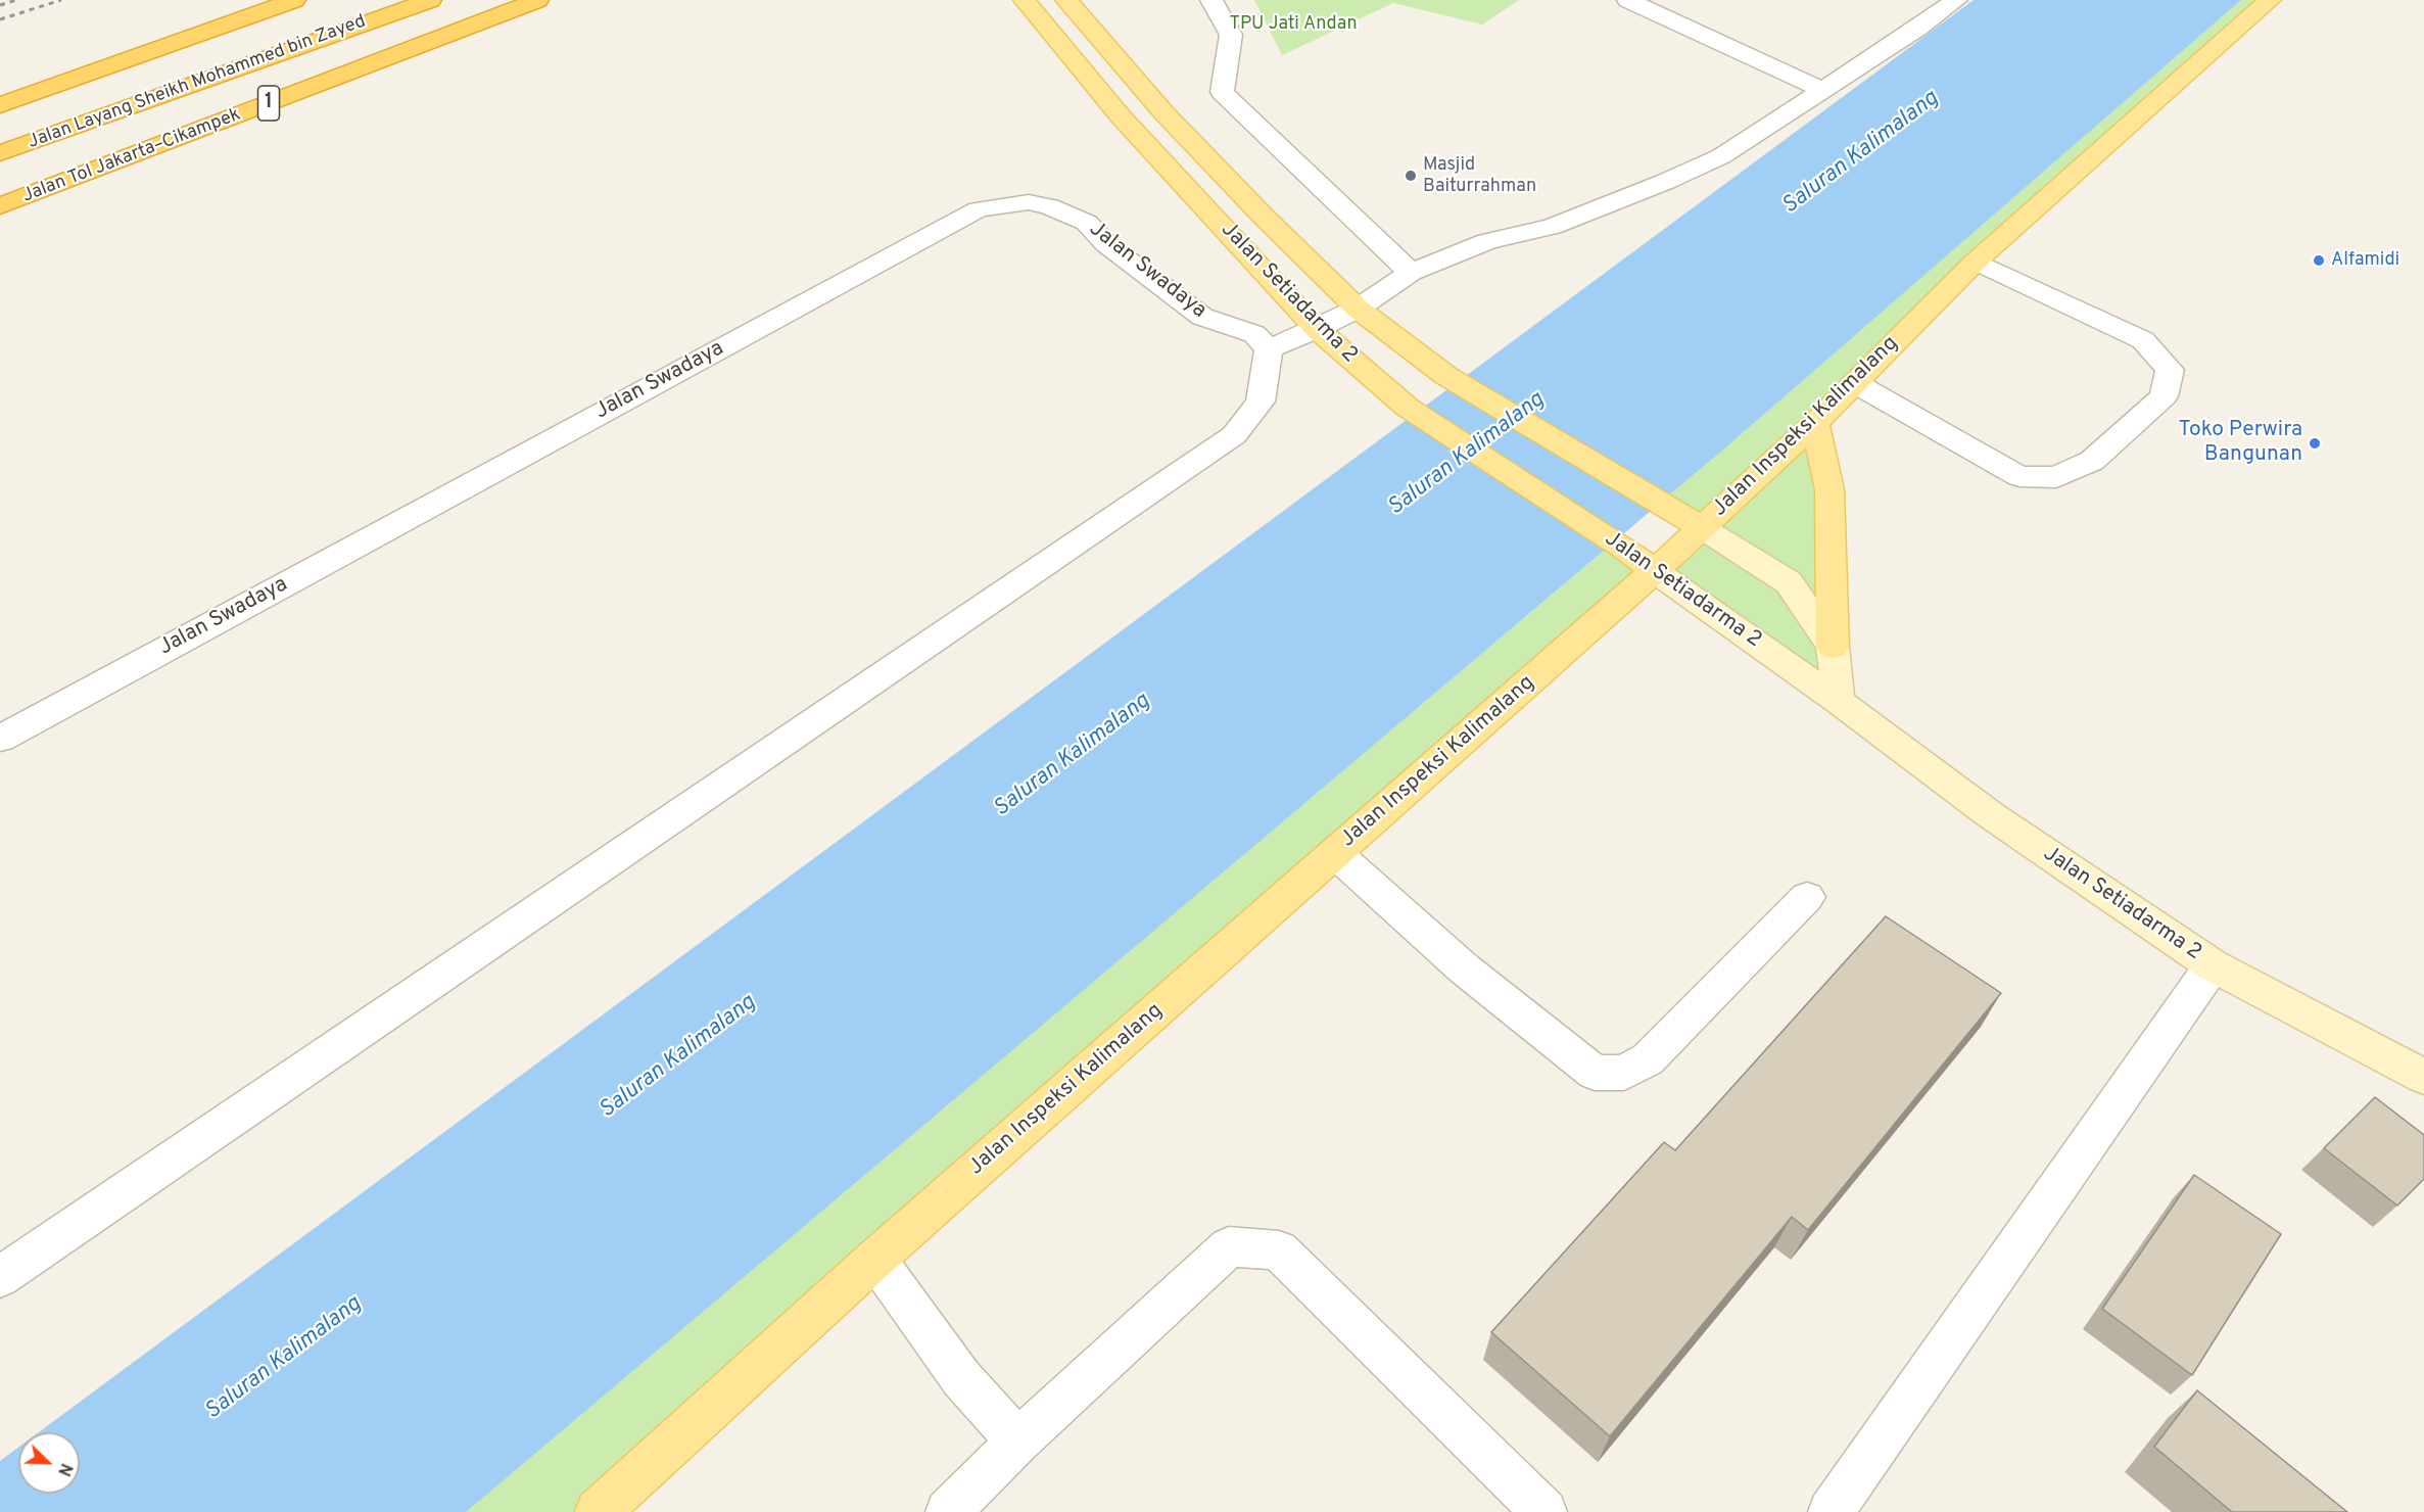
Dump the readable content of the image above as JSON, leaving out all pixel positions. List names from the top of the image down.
{
  "streets": {
    "highway": ["Jalan Layang Sheikh Mohammed bin Zayed", "1", "Jalan Tol Jakarta–Cikampek"],
    "main road": ["Jalan Setiadarma 2", "Jalan Inspeksi Kalimalang"],
    "street": ["Jalan Swadaya"]
  },
  "crossings": [
    ["Jalan Setiadarma 2", "Jalan Inspeksi Kalimalang"]
  ],
  "water": ["Saluran Kalimalang"],
  "parks": ["TPU Jati Andan"],
  "places": ["Masjid Baiturrahman", "Alfamidi", "Toko Perwira Bangunan"],
  "north": "bottom right"
}
